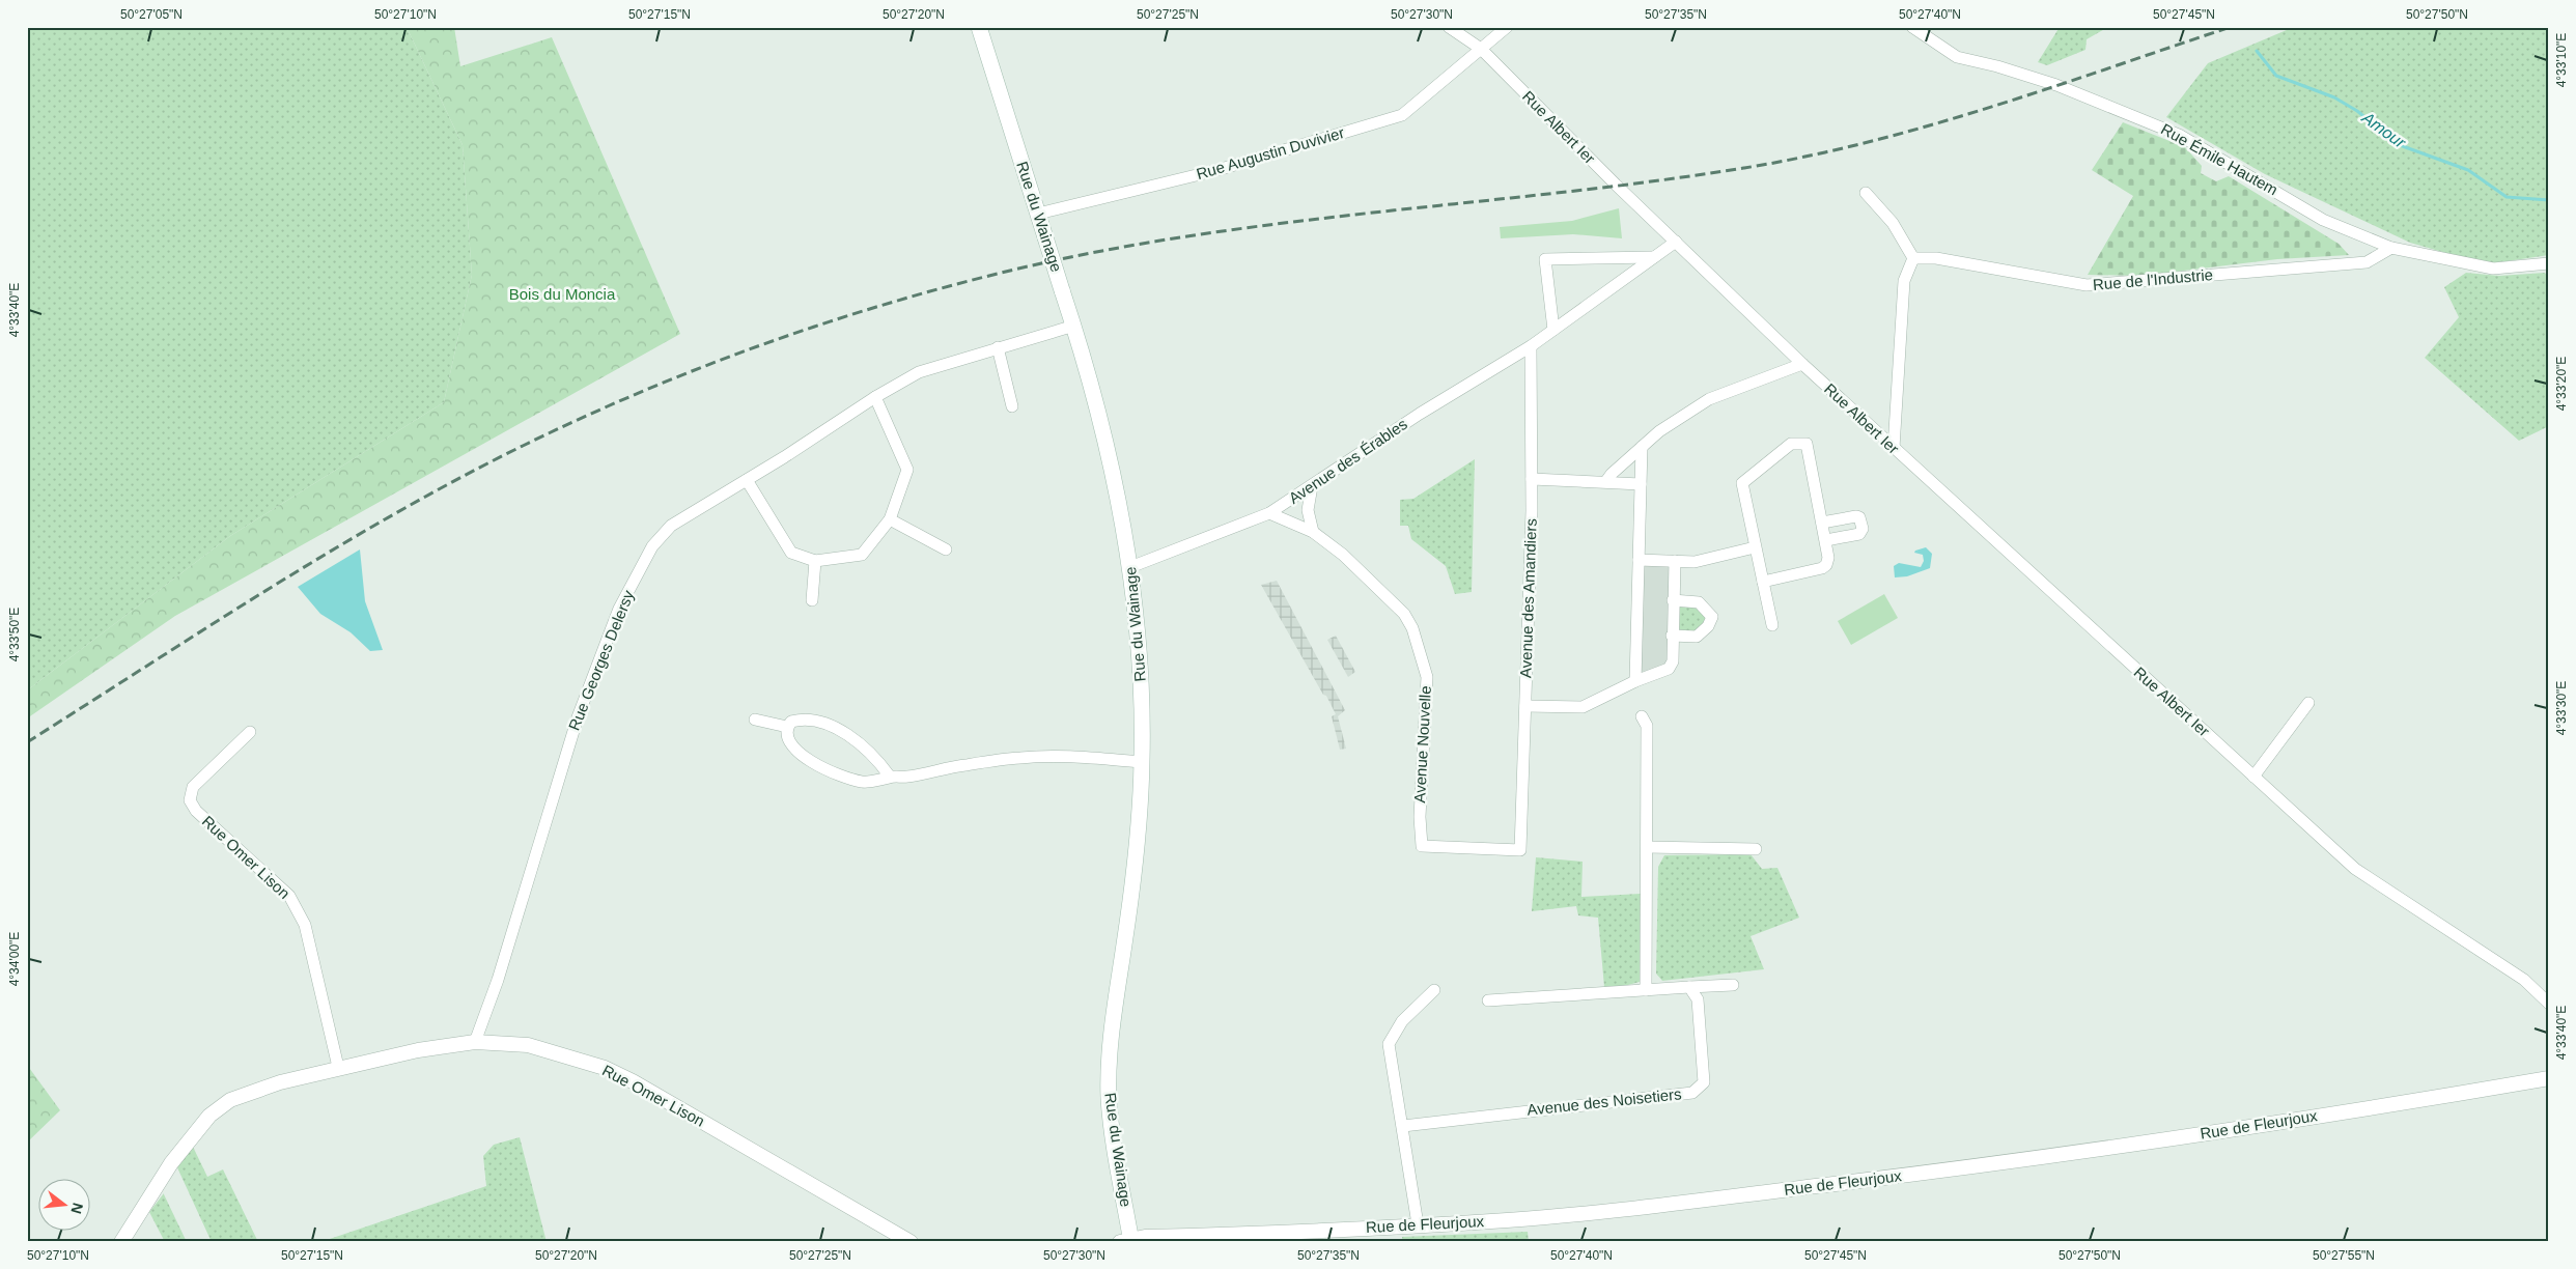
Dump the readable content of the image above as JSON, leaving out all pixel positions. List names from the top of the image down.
{
  "streets": {
    "main road": ["Rue du Wainage"],
    "street": [
      "Rue Albert Ier",
      "Rue Augustin Duvivier",
      "Rue Émile Hautem",
      "Rue de l'Industrie",
      "Avenue des Érables",
      "Avenue des Amandiers",
      "Rue Georges Delersy",
      "Avenue Nouvelle",
      "Rue Omer Lison",
      "Avenue des Noisetiers",
      "Rue de Fleurjoux"
    ]
  },
  "crossings": [
    ["Rue Albert Ier", "Rue Augustin Duvivier"],
    ["Rue Albert Ier", "Avenue des Érables"],
    ["Rue Augustin Duvivier", "Rue du Wainage"],
    ["Rue Émile Hautem", "Rue de l'Industrie"],
    ["Rue du Wainage", "Avenue des Érables"],
    ["Rue du Wainage", "Rue Georges Delersy"],
    ["Rue du Wainage", "Rue de Fleurjoux"],
    ["Avenue des Érables", "Avenue des Amandiers"],
    ["Avenue des Érables", "Avenue Nouvelle"],
    ["Avenue des Amandiers", "Avenue Nouvelle"],
    ["Rue Georges Delersy", "Rue Omer Lison"]
  ],
  "water": ["Amour"],
  "parks": ["Bois du Moncia"],
  "north": "right",
  "coordinates": [
    "50°27'05\"N",
    "50°27'10\"N",
    "50°27'15\"N",
    "50°27'20\"N",
    "50°27'25\"N",
    "50°27'30\"N",
    "50°27'35\"N",
    "50°27'40\"N",
    "50°27'45\"N",
    "50°27'50\"N",
    "4°33'10\"E",
    "4°33'40\"E",
    "4°33'20\"E",
    "4°33'50\"E",
    "4°33'30\"E",
    "4°34'00\"E",
    "50°27'55\"N"
  ]
}
